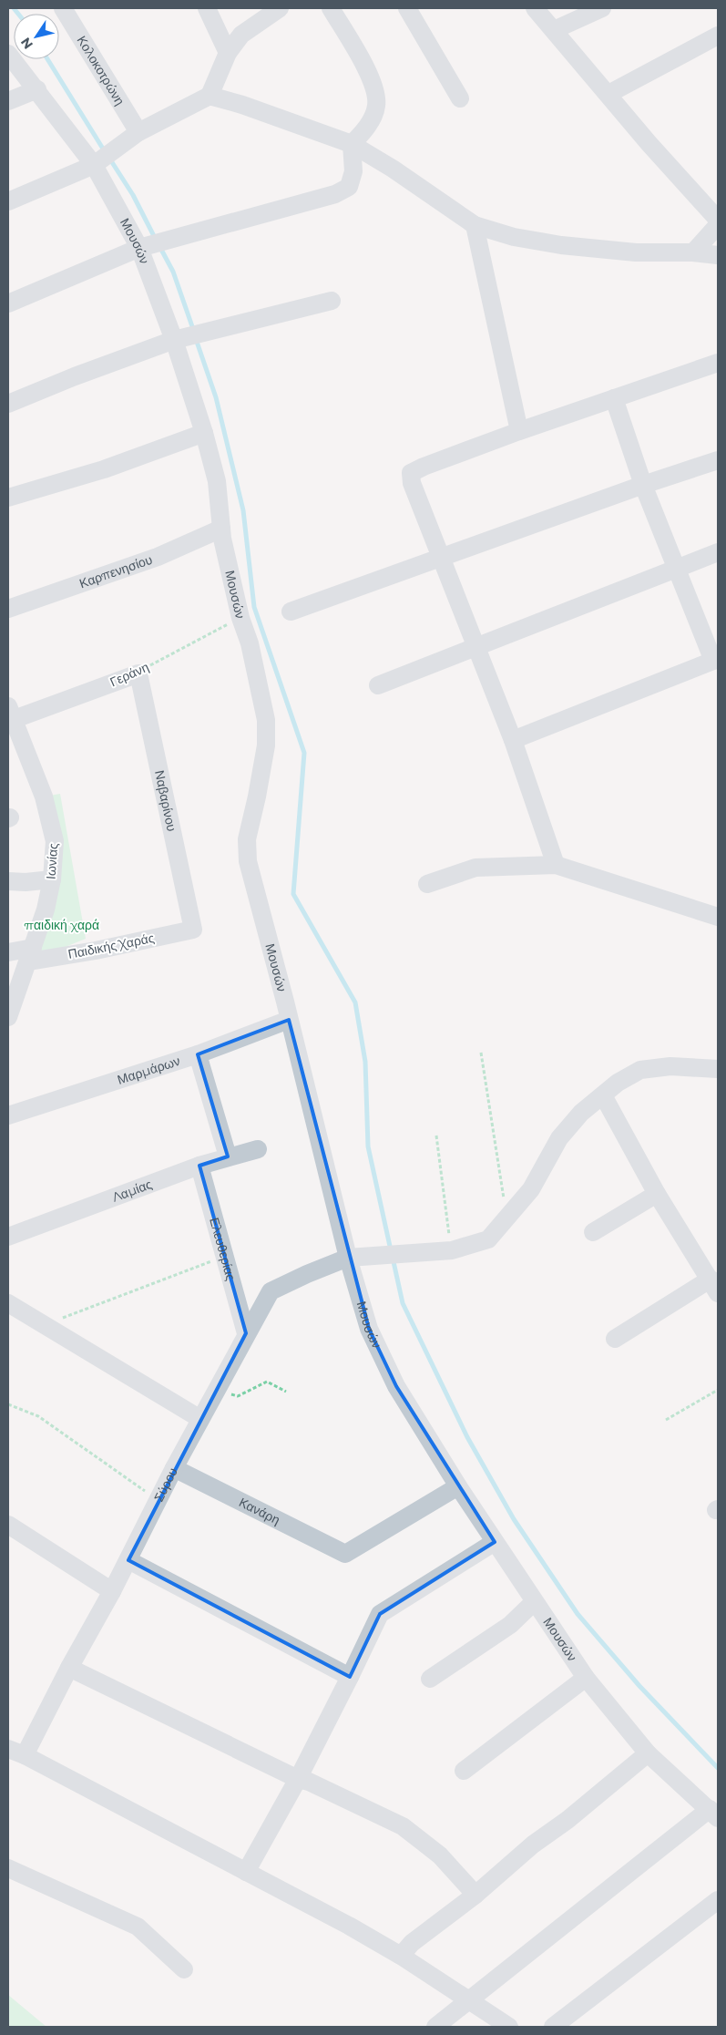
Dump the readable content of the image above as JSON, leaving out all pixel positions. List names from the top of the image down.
{
  "streets": {
    "street": [
      "Κολοκοτρώνη",
      "Μουσών",
      "Καρπενησίου",
      "Γεράνη",
      "Ναβαρίνου",
      "Ιωνίας",
      "Παιδικής Χαράς",
      "Μαρμάρων",
      "Λαμίας",
      "Ελευθερίας",
      "Σύρου",
      "Κανάρη"
    ]
  },
  "crossings": [
    ["Μουσών", "Καρπενησίου"],
    ["Μουσών", "Γεράνη"],
    ["Μουσών", "Μαρμάρων"],
    ["Μουσών", "Σύρου"],
    ["Μουσών", "Κανάρη"],
    ["Γεράνη", "Ναβαρίνου"],
    ["Γεράνη", "Ιωνίας"],
    ["Ναβαρίνου", "Παιδικής Χαράς"],
    ["Ιωνίας", "Παιδικής Χαράς"],
    ["Λαμίας", "Ελευθερίας"],
    ["Ελευθερίας", "Σύρου"],
    ["Σύρου", "Κανάρη"]
  ],
  "parks": ["παιδική χαρά"],
  "north": "bottom left"
}
